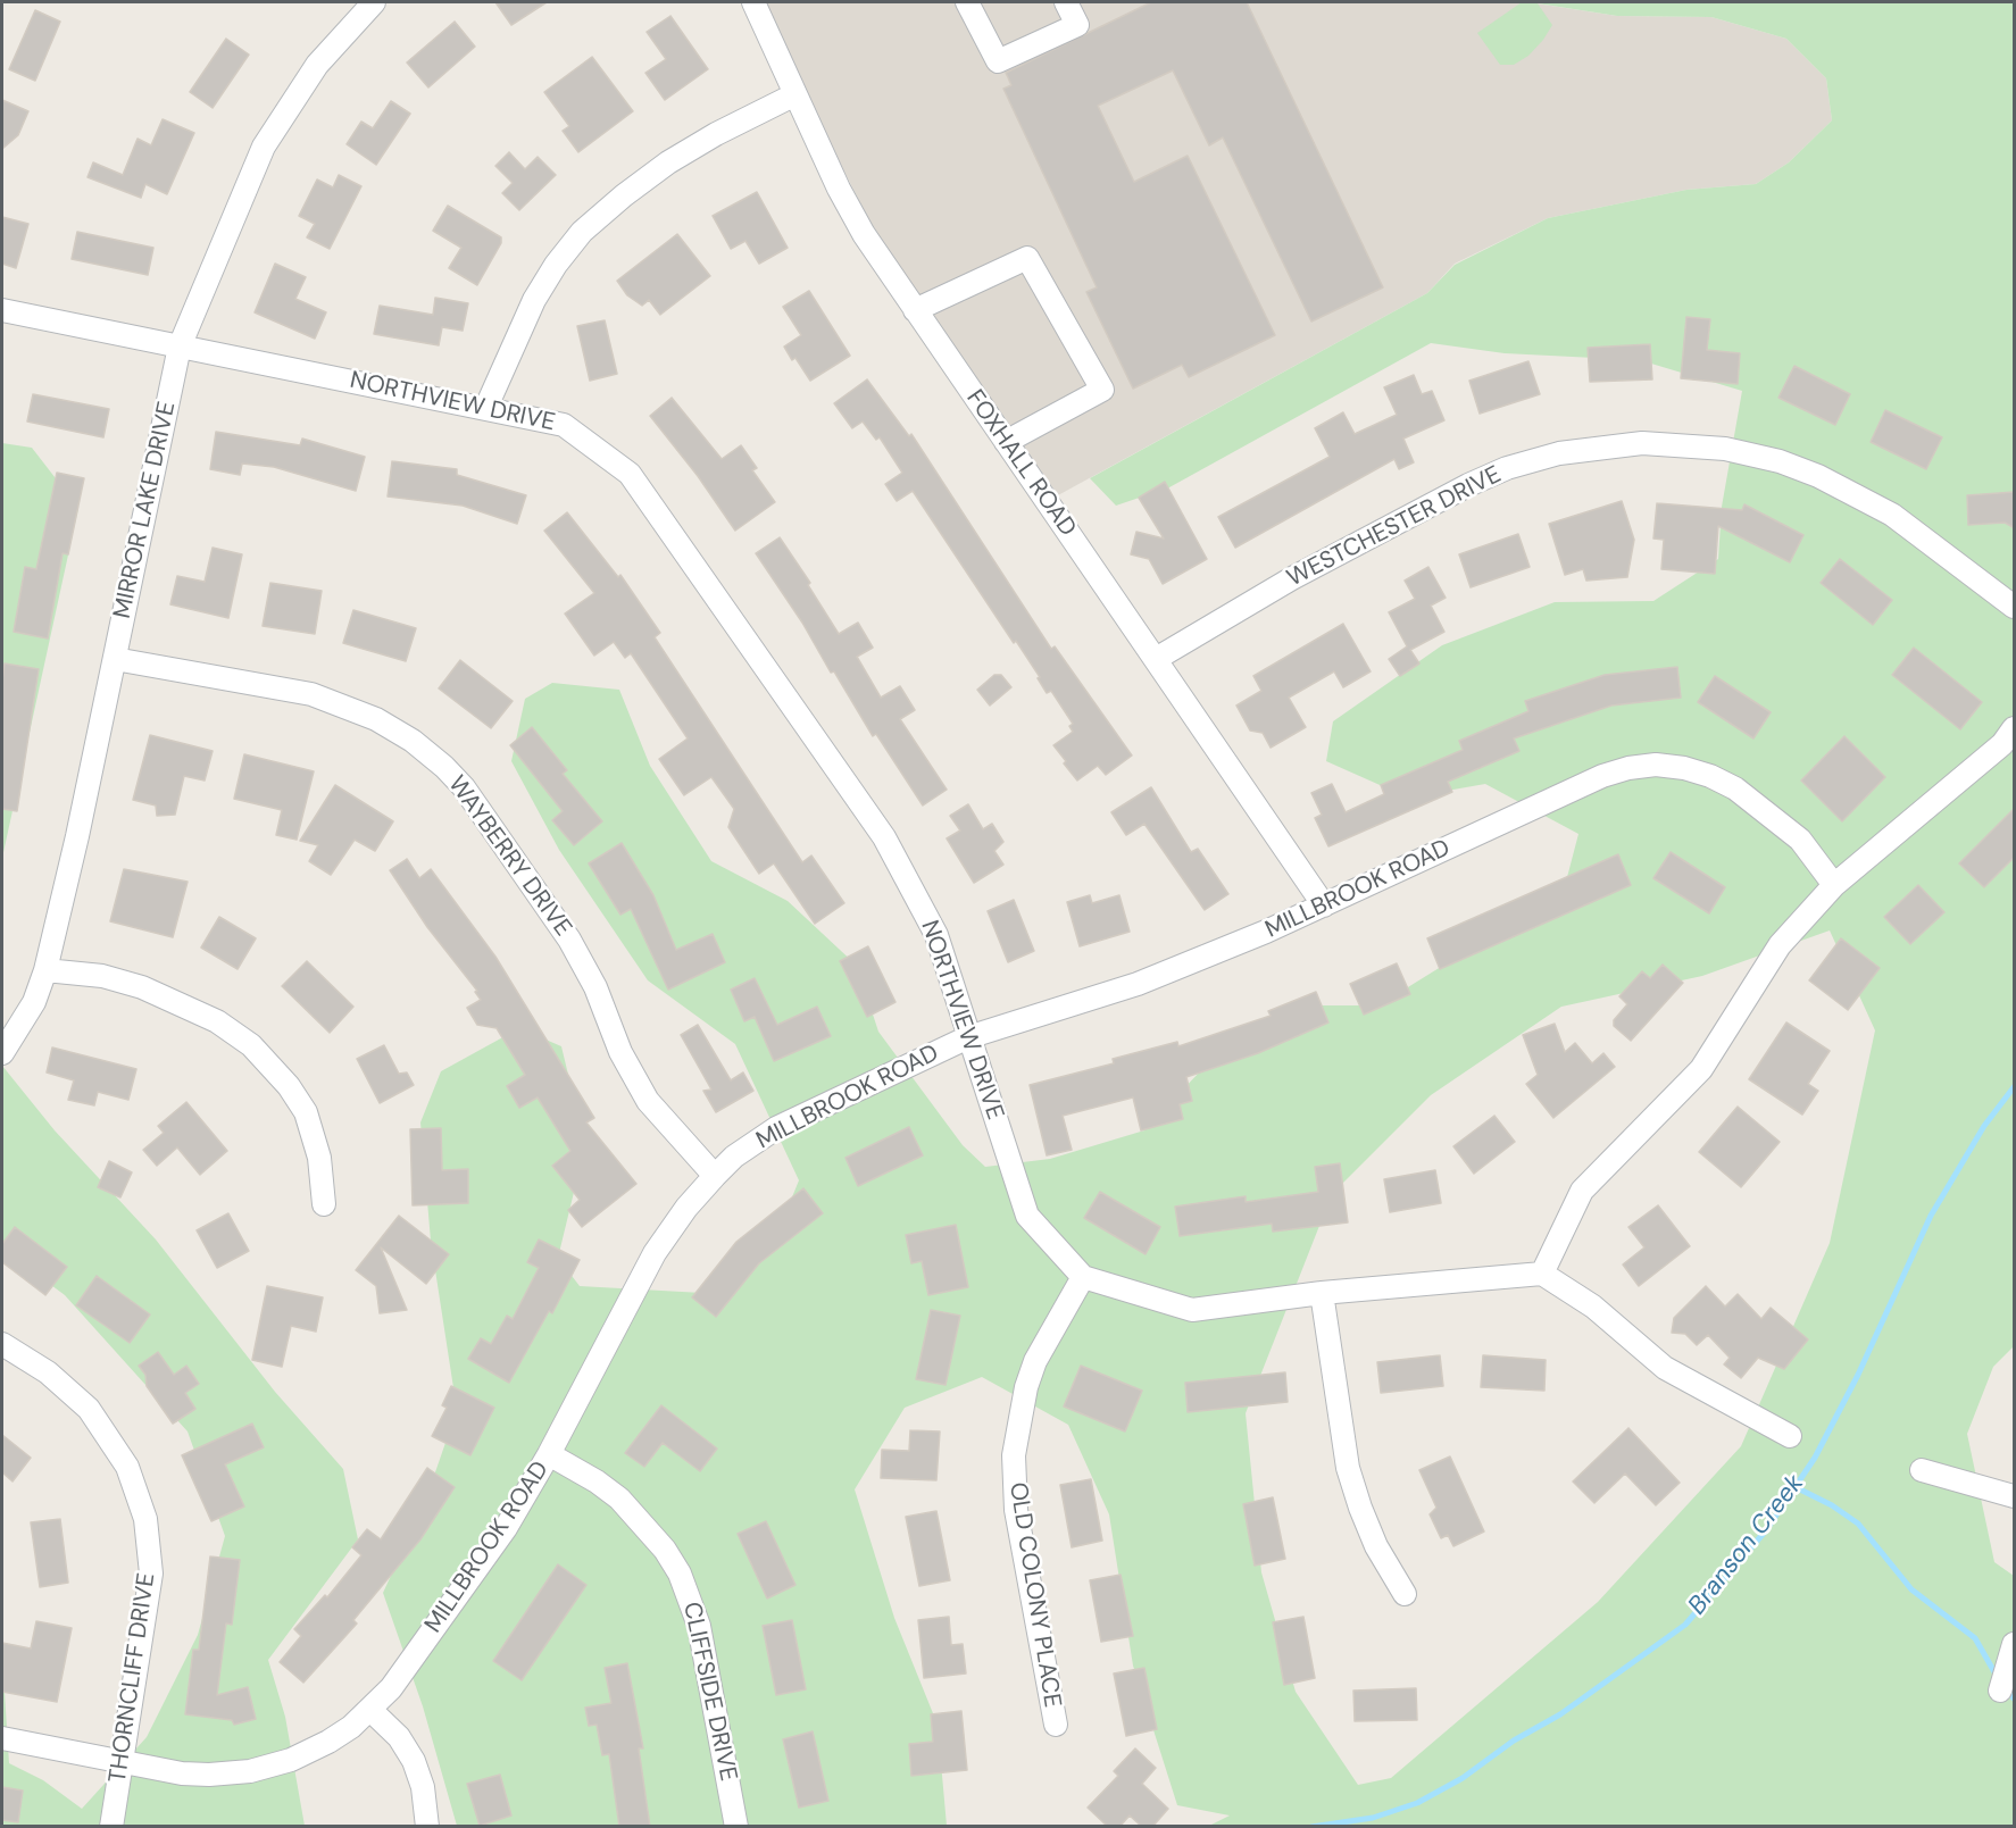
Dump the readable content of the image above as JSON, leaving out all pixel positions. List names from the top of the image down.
{
  "streets": {
    "street": [
      "NORTHVIEW DRIVE",
      "FOXHALL ROAD",
      "MIRROR LAKE DRIVE",
      "WESTCHESTER DRIVE",
      "WAYBERRY DRIVE",
      "MILLBROOK ROAD",
      "OLD COLONY PLACE",
      "THORNCLIFF DRIVE",
      "CLIFFSIDE DRIVE"
    ]
  },
  "crossings": [
    ["NORTHVIEW DRIVE", "MIRROR LAKE DRIVE"],
    ["NORTHVIEW DRIVE", "MILLBROOK ROAD"],
    ["NORTHVIEW DRIVE", "OLD COLONY PLACE"],
    ["FOXHALL ROAD", "WESTCHESTER DRIVE"],
    ["FOXHALL ROAD", "MILLBROOK ROAD"],
    ["MIRROR LAKE DRIVE", "WAYBERRY DRIVE"],
    ["WAYBERRY DRIVE", "MILLBROOK ROAD"],
    ["MILLBROOK ROAD", "THORNCLIFF DRIVE"],
    ["MILLBROOK ROAD", "CLIFFSIDE DRIVE"]
  ],
  "water": ["Branson Creek"]
}
